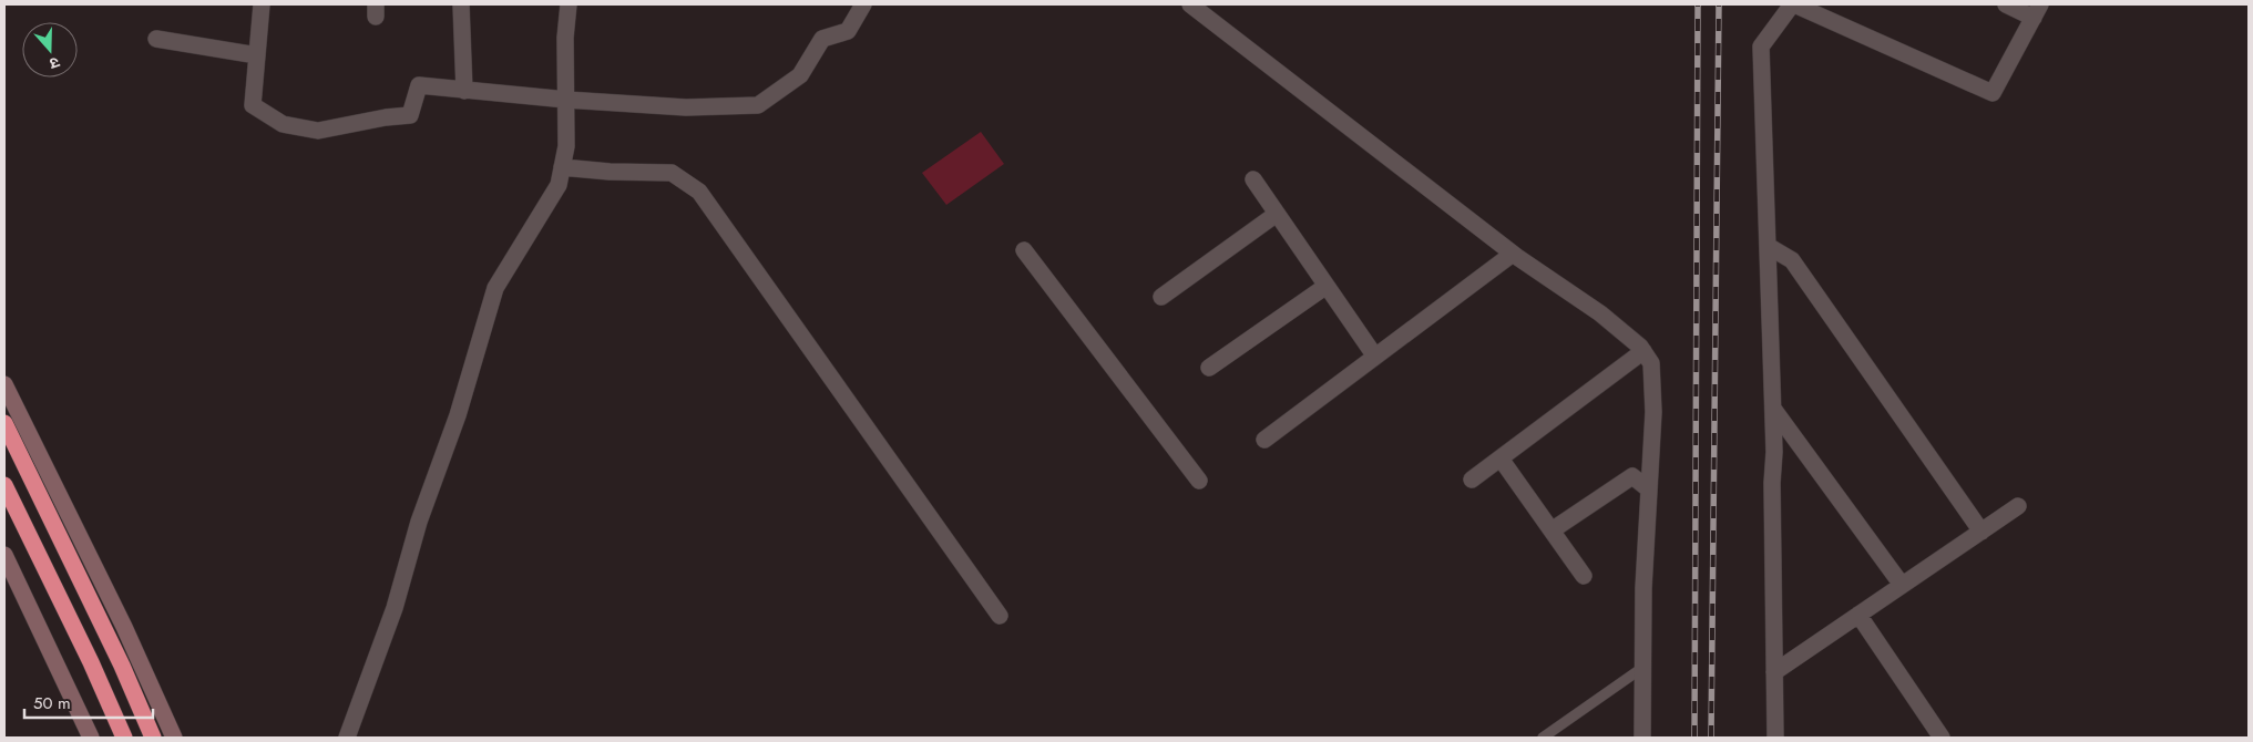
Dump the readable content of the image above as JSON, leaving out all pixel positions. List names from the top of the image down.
{
  "scale_bar": "50 m",
  "north": "bottom"
}
